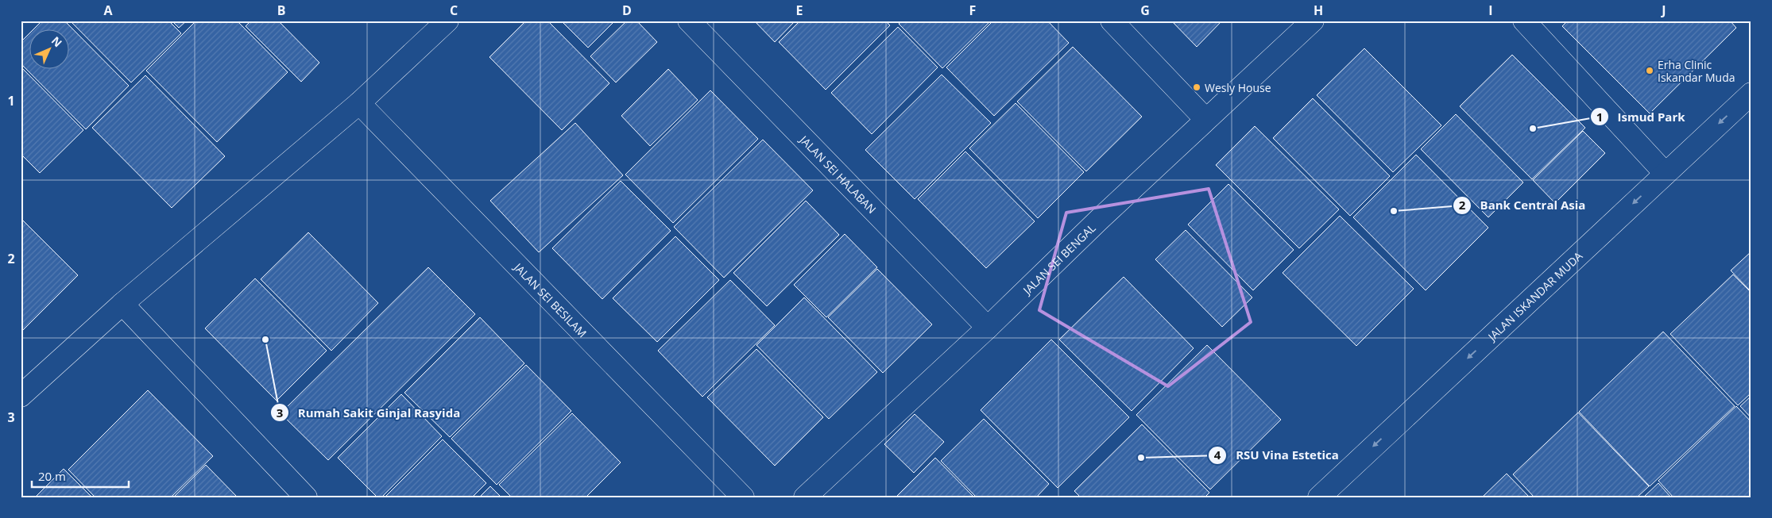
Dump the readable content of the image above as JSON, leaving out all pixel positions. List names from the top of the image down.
{
  "streets": {
    "street": [
      "JALAN SEI HALABAN",
      "JALAN SEI BENGAL",
      "JALAN ISKANDAR MUDA",
      "JALAN SEI BESILAM"
    ]
  },
  "crossings": [
    ["JALAN SEI HALABAN", "JALAN SEI BENGAL"]
  ],
  "one_way": ["JALAN ISKANDAR MUDA"],
  "places": [
    "Erha Clinic Iskandar Muda",
    "Wesly House",
    "Ismud Park",
    "Bank Central Asia",
    "Rumah Sakit Ginjal Rasyida",
    "RSU Vina Estetica"
  ],
  "scale_bar": "20 m",
  "north": "top right",
  "grid": {
    "columns": [
      "A",
      "B",
      "C",
      "D",
      "E",
      "F",
      "G",
      "H",
      "I",
      "J"
    ],
    "rows": ["1", "2", "3"]
  }
}
